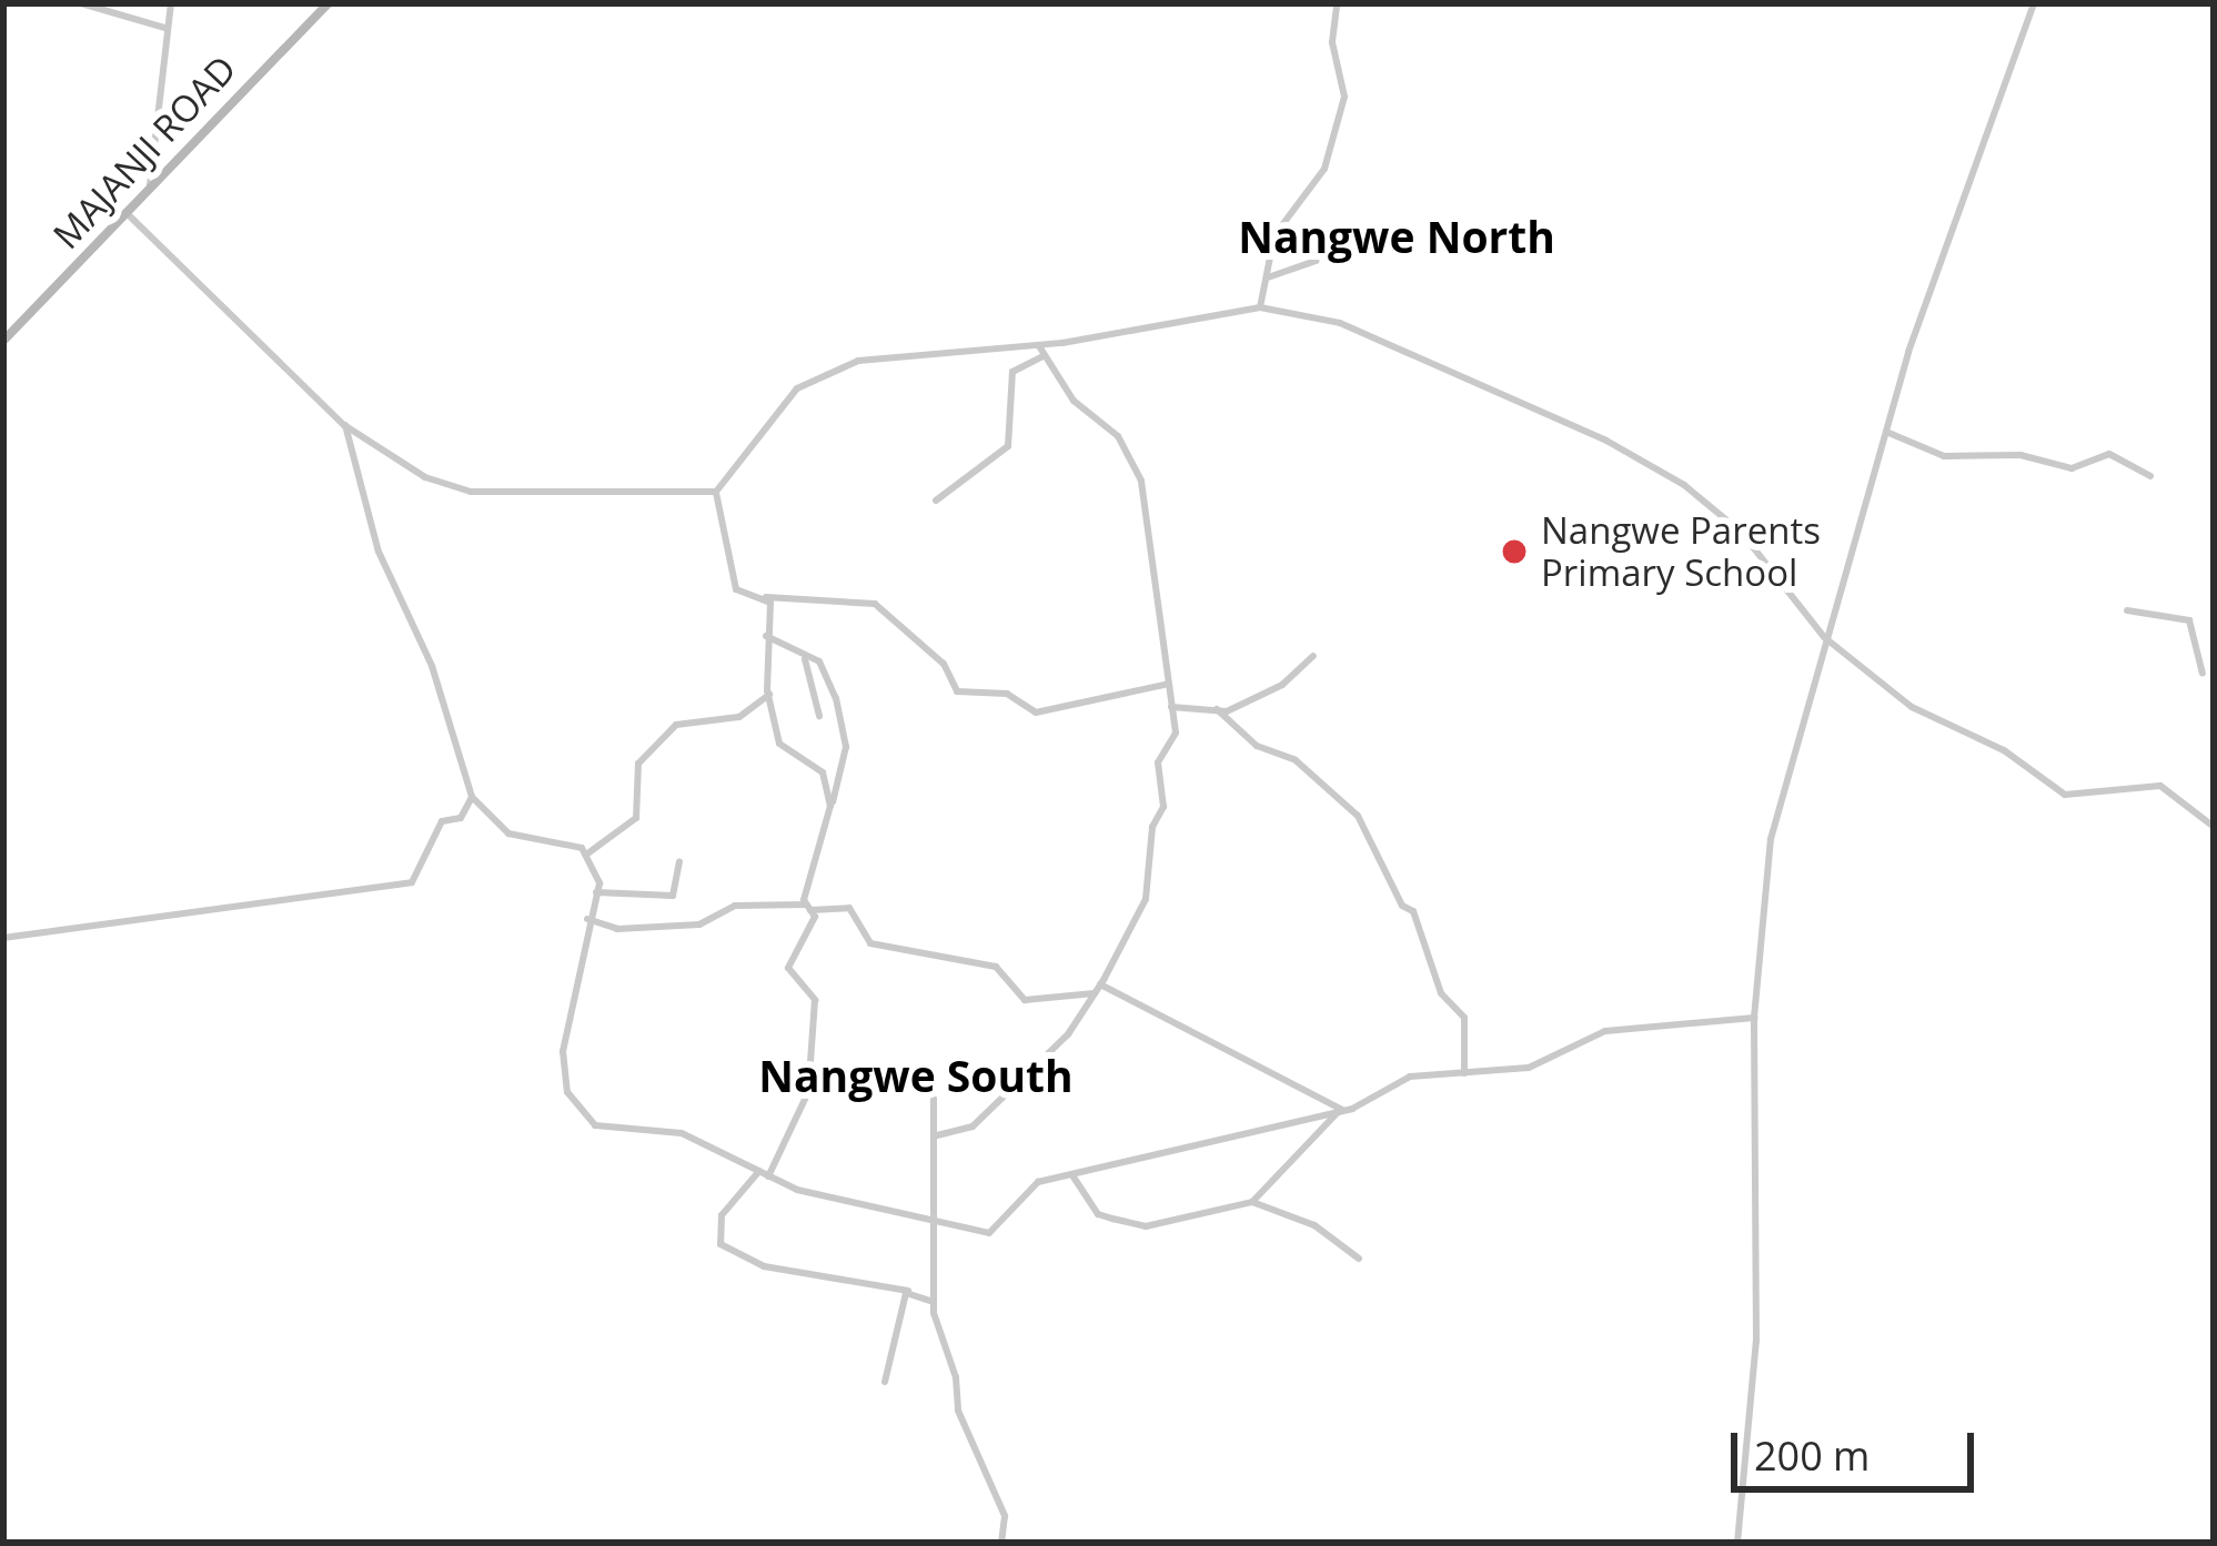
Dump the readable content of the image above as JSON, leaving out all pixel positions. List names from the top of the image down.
{
  "streets": {
    "main road": ["MAJANJI ROAD"]
  },
  "districts": ["Nangwe North", "Nangwe South"],
  "places": ["Nangwe Parents Primary School"],
  "scale_bar": "200 m"
}
